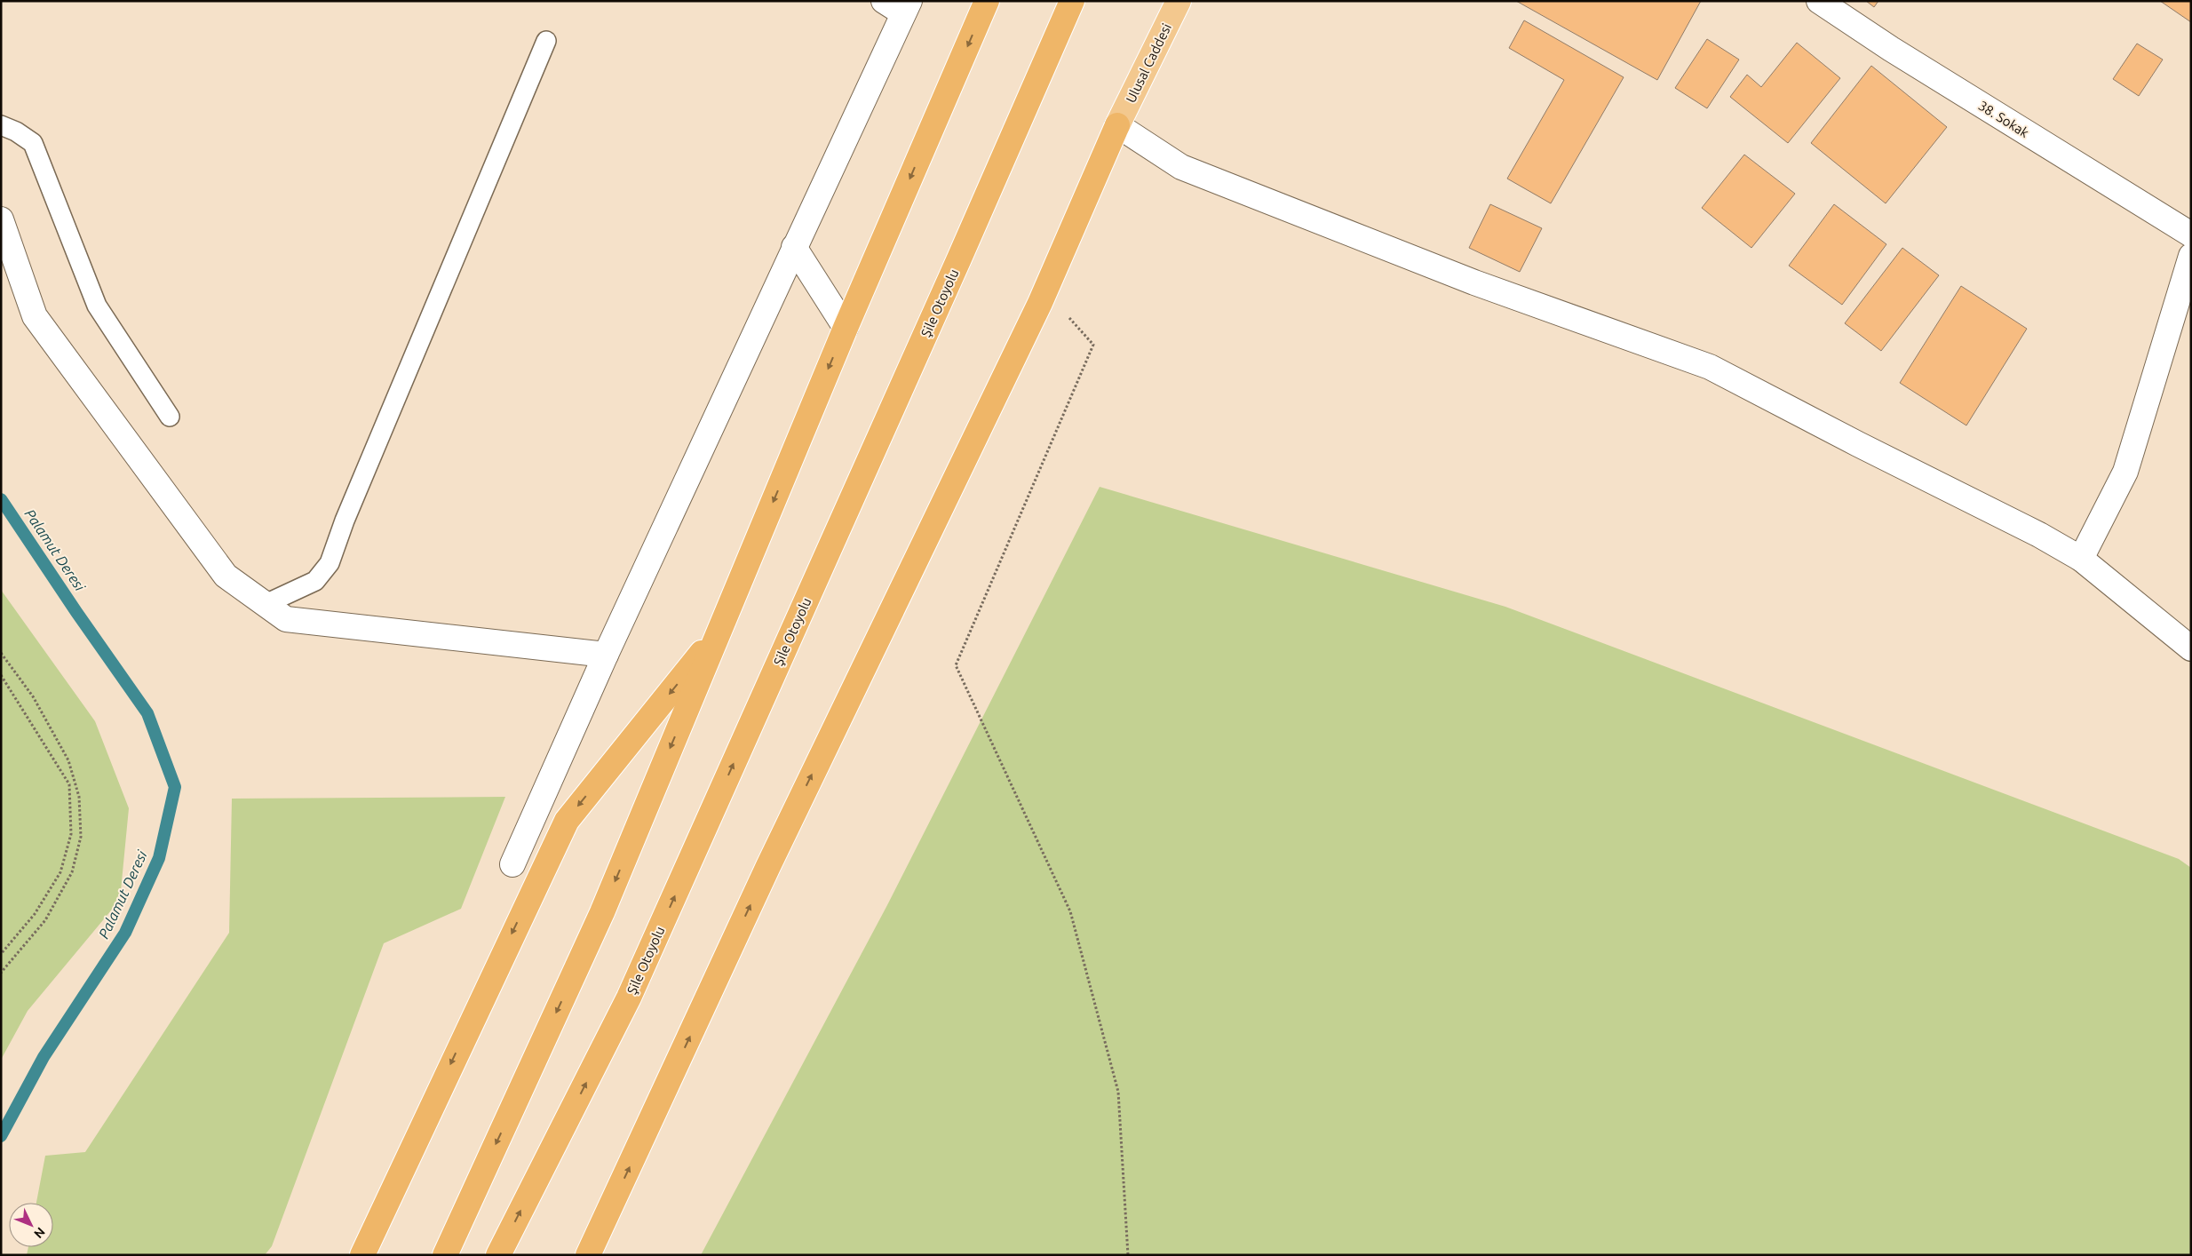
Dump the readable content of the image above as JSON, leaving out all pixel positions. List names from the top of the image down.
{
  "streets": {
    "highway": ["Şile Otoyolu"],
    "main road": ["Ulusal Caddesi"],
    "street": ["38. Sokak"]
  },
  "water": ["Palamut Deresi"],
  "north": "bottom right"
}
